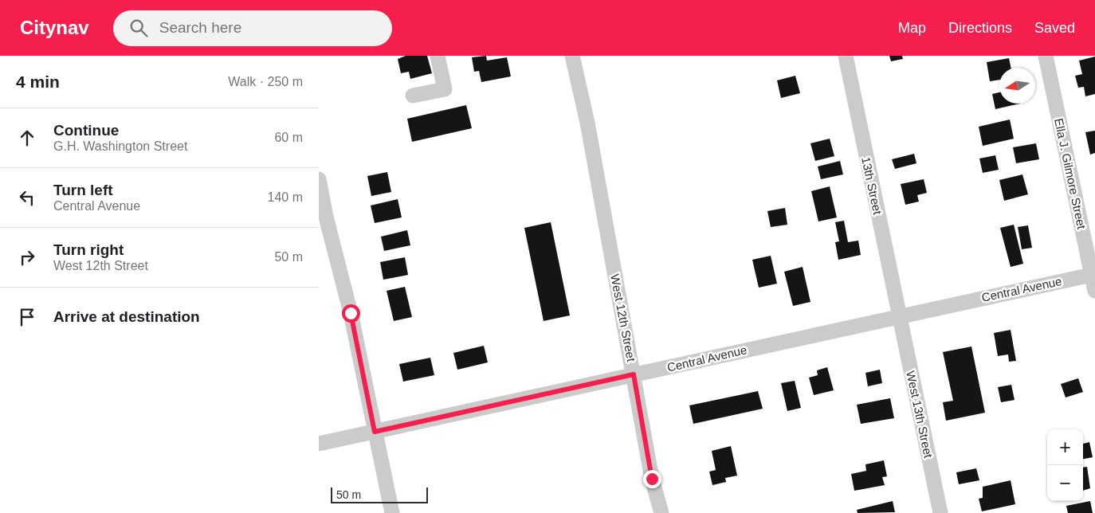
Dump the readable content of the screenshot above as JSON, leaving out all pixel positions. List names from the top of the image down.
{
  "streets": {
    "street": [
      "Ella J. Gilmore Street",
      "13th Street",
      "Central Avenue",
      "West 12th Street",
      "West 13th Street"
    ]
  },
  "crossings": [
    ["Ella J. Gilmore Street", "Central Avenue"],
    ["13th Street", "Central Avenue"],
    ["13th Street", "West 13th Street"],
    ["Central Avenue", "West 12th Street"],
    ["Central Avenue", "West 13th Street"]
  ],
  "scale_bar": "50 m",
  "north": "left",
  "page": {
    "header": "Citynav",
    "search": "Search here",
    "nav": ["Map", "Directions", "Saved"],
    "heading": ["4 min", "Walk · 250 m"],
    "list": [
      ["Continue", "G.H. Washington Street", "60 m"],
      ["Turn left", "Central Avenue", "140 m"],
      ["Turn right", "West 12th Street", "50 m"],
      "Arrive at destination"
    ],
    "map_buttons": ["+", "−"],
    "scale": "50 m"
  }
}
